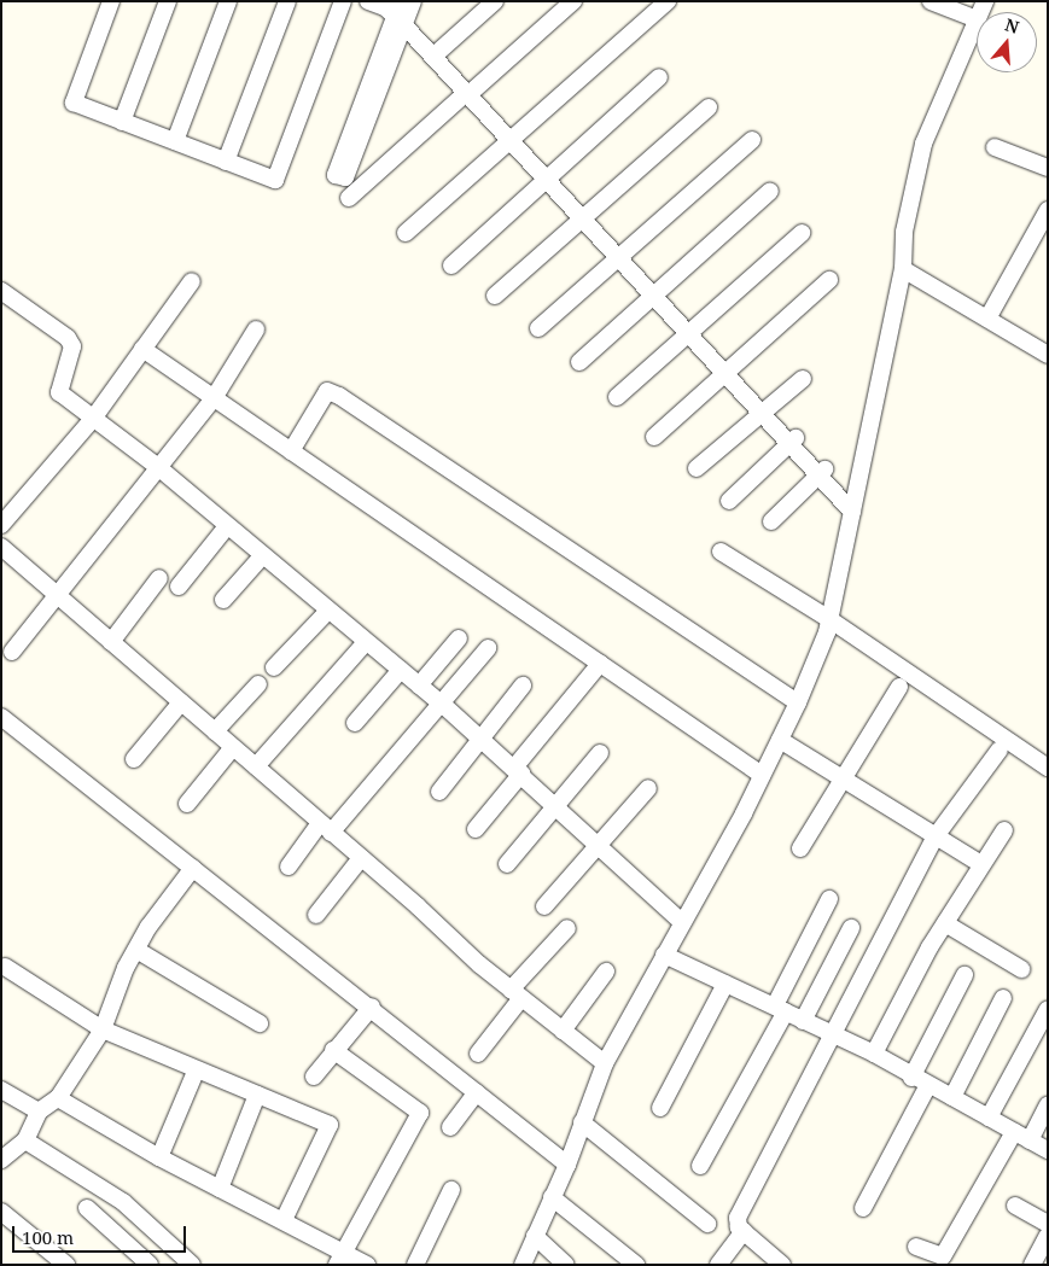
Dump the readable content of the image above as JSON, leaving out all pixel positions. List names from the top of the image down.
{
  "scale_bar": "100 m",
  "north": "top"
}
